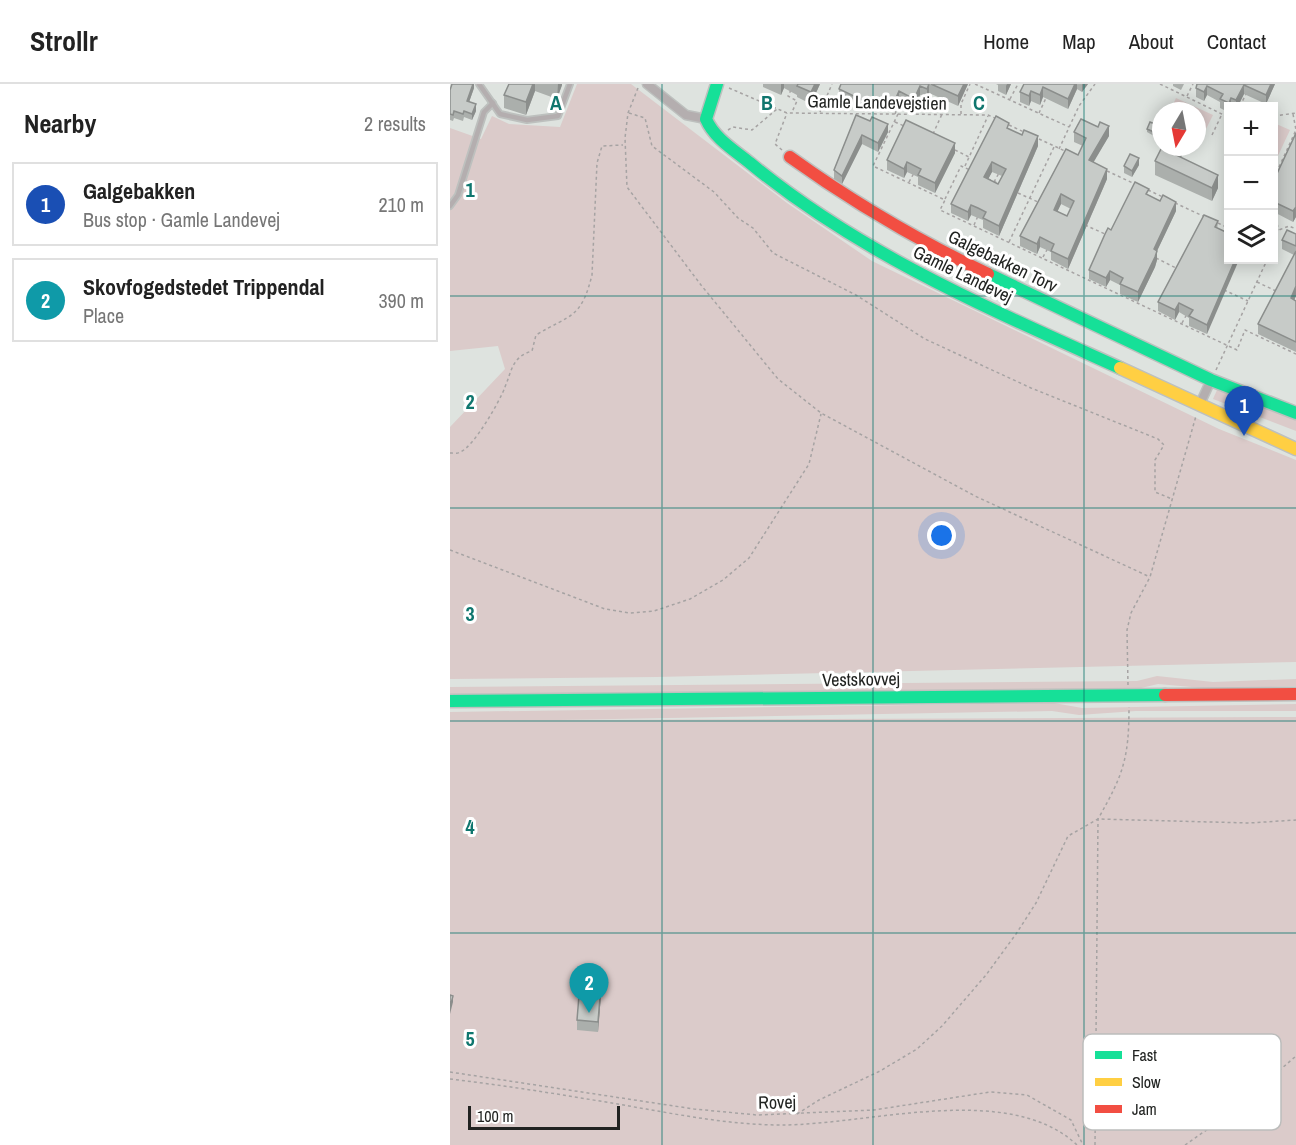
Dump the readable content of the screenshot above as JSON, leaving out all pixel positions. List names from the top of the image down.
{
  "streets": {
    "street": ["Galgebakken Torv", "Gamle Landevej", "Vestskovvej"],
    "path": ["Gamle Landevejstien", "Rovej"]
  },
  "legend": ["Fast", "Slow", "Jam"],
  "scale_bar": "100 m",
  "north": "bottom",
  "page": {
    "header": "Strollr",
    "nav": [
      "Home",
      "Map",
      "About",
      "Contact"
    ],
    "heading": ["Nearby", "2 results"],
    "map_buttons": ["+", "−"],
    "list": [
      {
        "mark": "1",
        "name": "Galgebakken",
        "note": "Bus stop · Gamle Landevej",
        "value": "210 m"
      },
      {
        "mark": "2",
        "name": "Skovfogedstedet Trippendal",
        "note": "Place",
        "value": "390 m"
      }
    ],
    "pins": ["1", "2"],
    "scale": "100 m"
  },
  "grid": {
    "columns": ["A", "B", "C"],
    "rows": [
      "1",
      "2",
      "3",
      "4",
      "5"
    ]
  }
}
